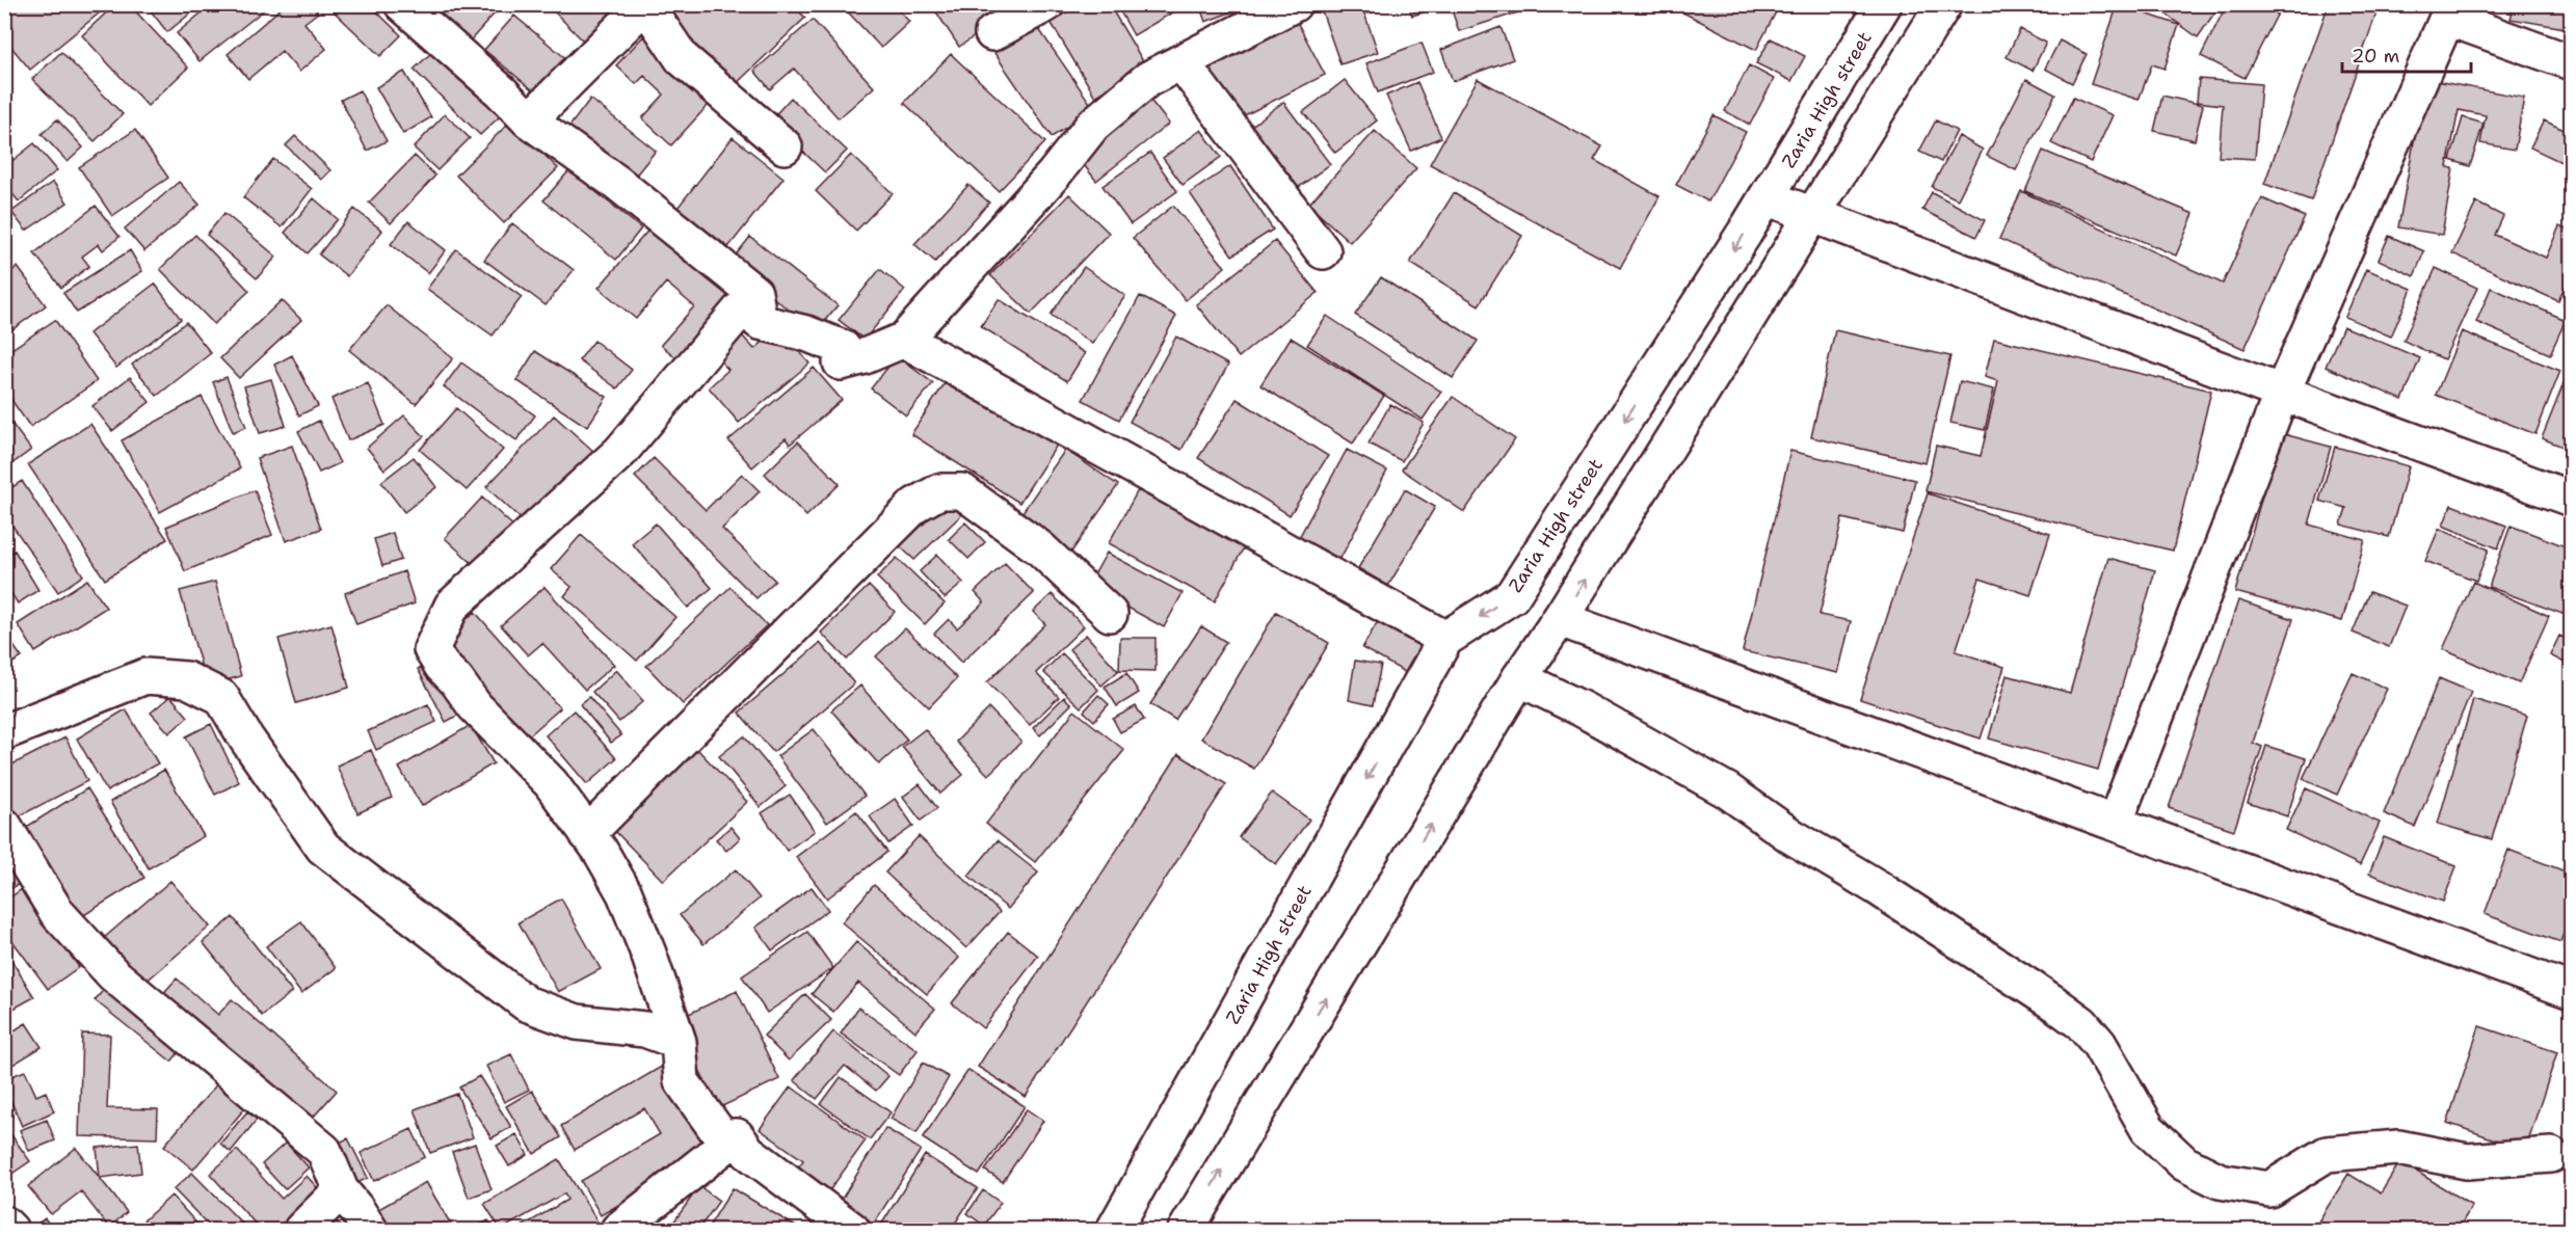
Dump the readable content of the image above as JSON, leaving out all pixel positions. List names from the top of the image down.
{
  "streets": {
    "street": ["Zaria High street"]
  },
  "scale_bar": "20 m"
}
